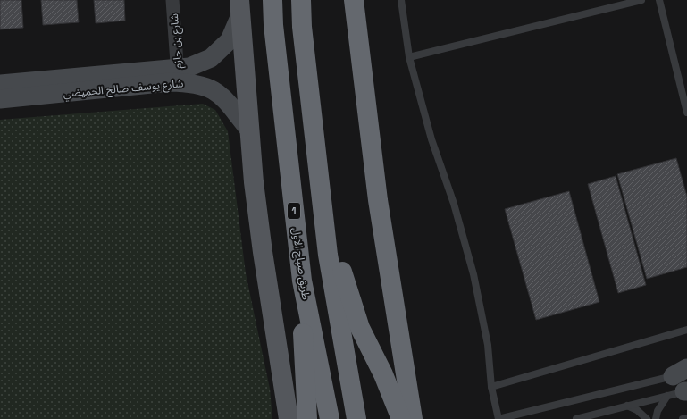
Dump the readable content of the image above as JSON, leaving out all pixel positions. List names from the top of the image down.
{
  "streets": {
    "highway": ["1", "طريق صباح الاول"],
    "main road": ["شارع يوسف صالح الحميضي"],
    "street": ["شارع بن حازم"]
  },
  "crossings": [
    ["شارع بن حازم", "شارع يوسف صالح الحميضي"]
  ]
}
